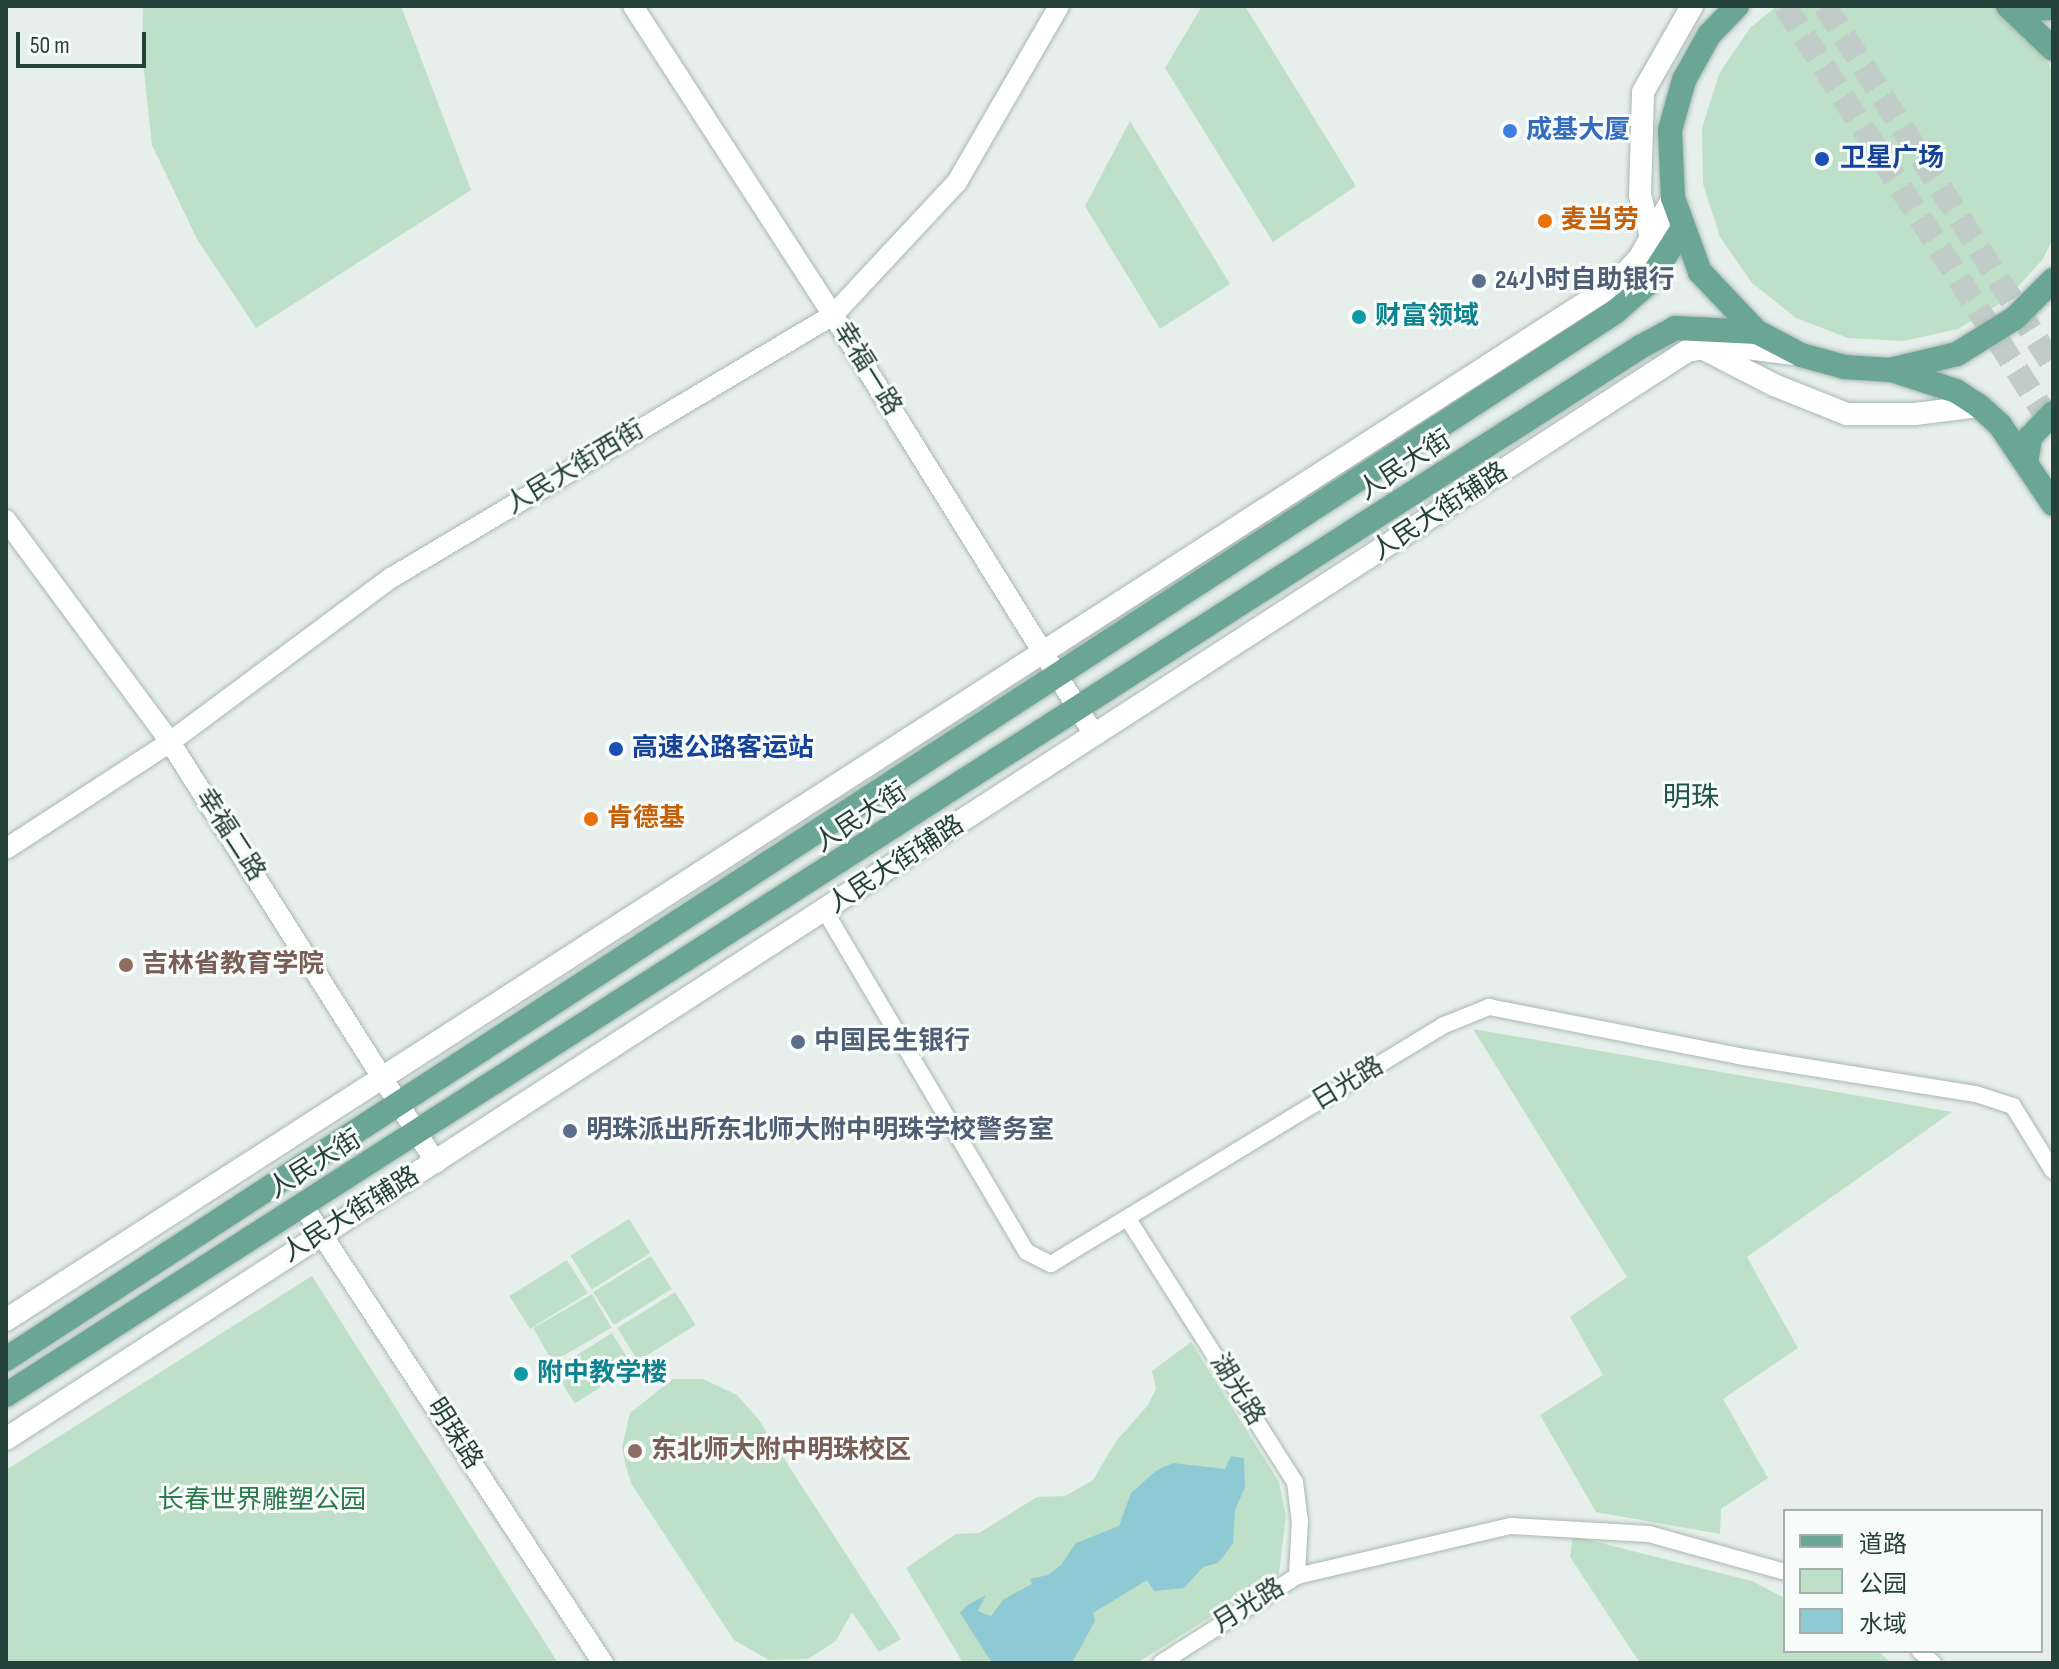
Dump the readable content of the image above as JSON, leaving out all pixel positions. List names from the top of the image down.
{
  "streets": {
    "main road": ["人民大街", "人民大街辅路"],
    "street": [
      "幸福一路",
      "人民大街西街",
      "幸福二路",
      "日光路",
      "湖光路",
      "明珠路",
      "月光路"
    ]
  },
  "crossings": [
    ["幸福一路", "人民大街"],
    ["幸福一路", "人民大街西街"],
    ["幸福一路", "人民大街辅路"],
    ["人民大街", "幸福二路"],
    ["人民大街", "明珠路"],
    ["人民大街西街", "幸福二路"],
    ["人民大街辅路", "幸福二路"],
    ["人民大街辅路", "日光路"],
    ["人民大街辅路", "明珠路"],
    ["日光路", "湖光路"],
    ["湖光路", "月光路"]
  ],
  "districts": ["明珠"],
  "parks": ["长春世界雕塑公园"],
  "places": [
    "成基大厦",
    "卫星广场",
    "麦当劳",
    "24小时自助银行",
    "财富领域",
    "高速公路客运站",
    "肯德基",
    "吉林省教育学院",
    "中国民生银行",
    "明珠派出所东北师大附中明珠学校警务室",
    "附中教学楼",
    "东北师大附中明珠校区"
  ],
  "legend": ["道路", "公园", "水域"],
  "scale_bar": "50 m"
}
